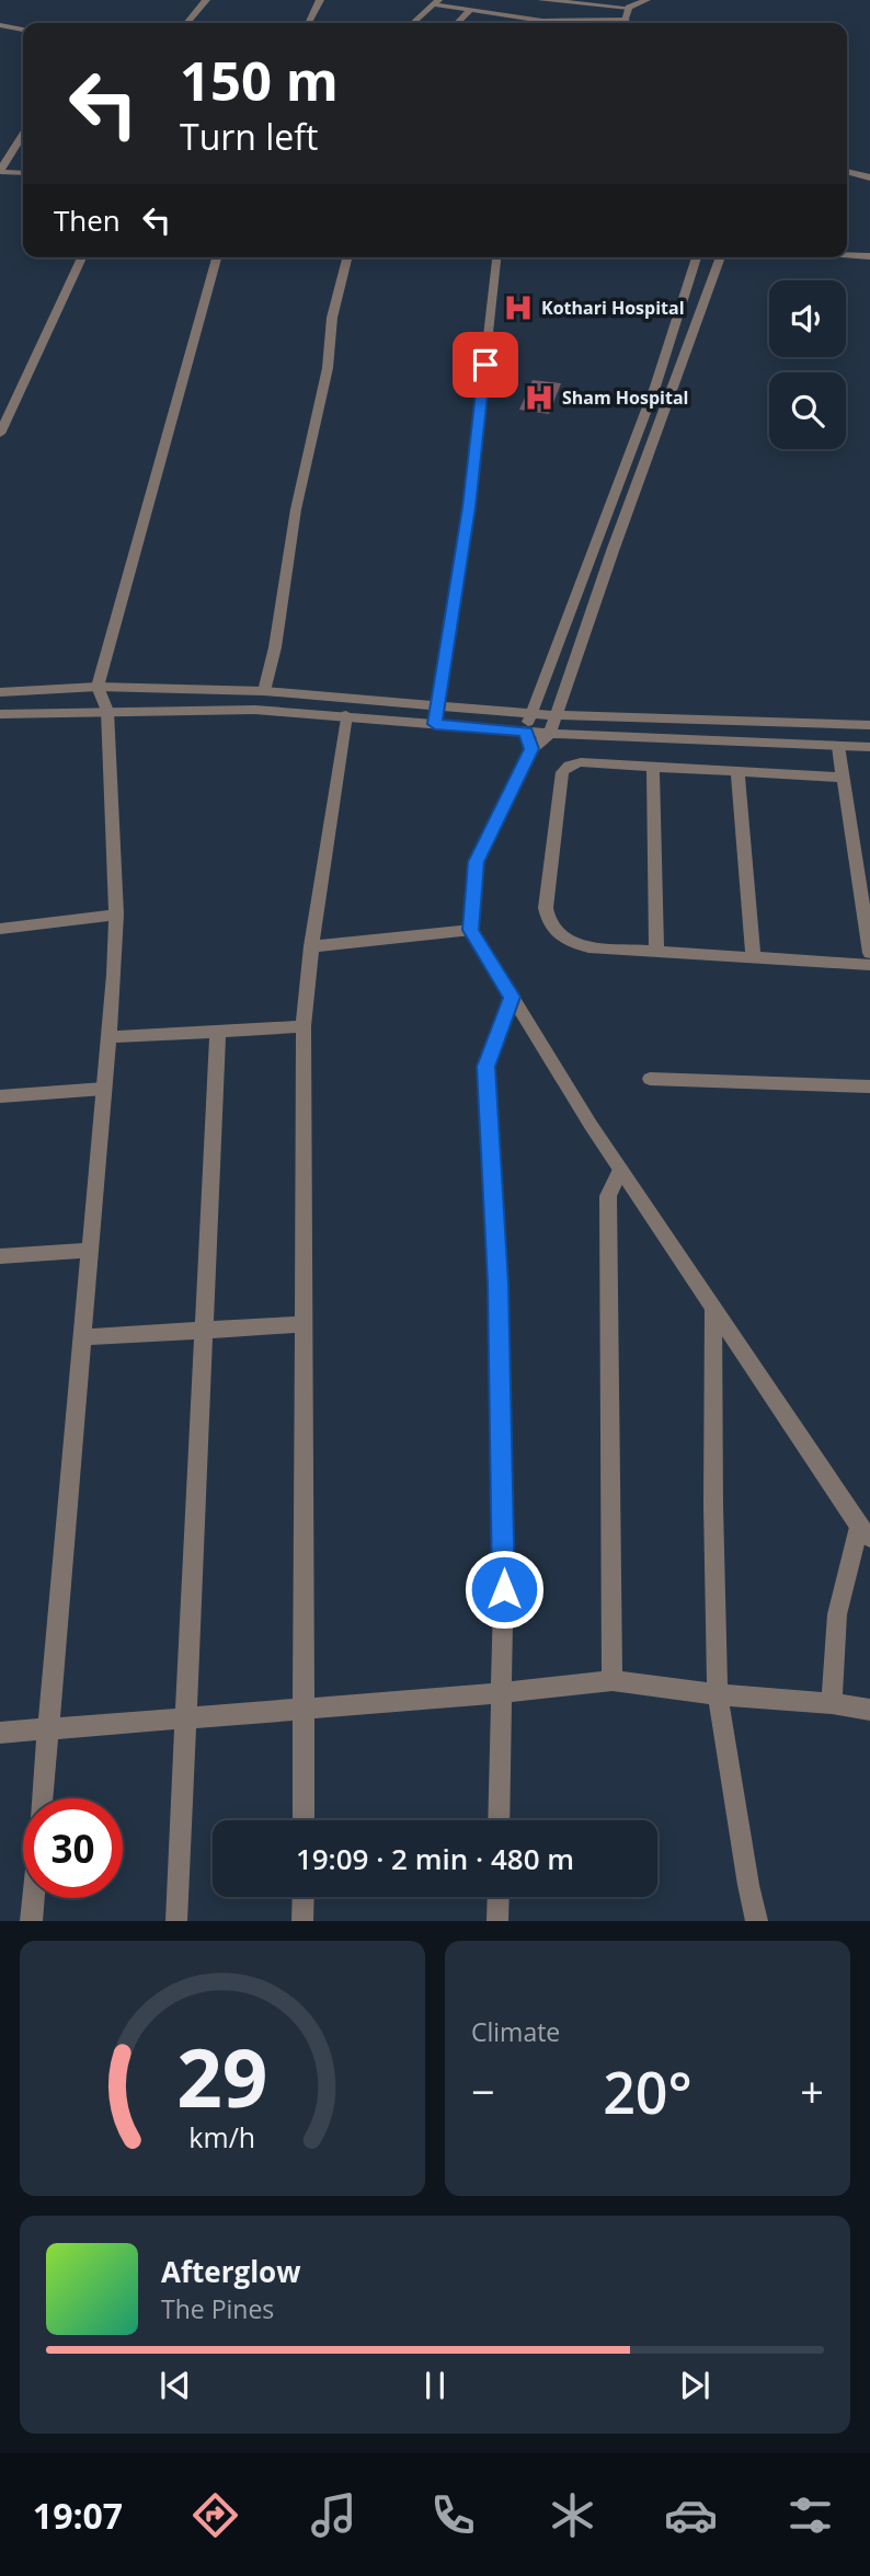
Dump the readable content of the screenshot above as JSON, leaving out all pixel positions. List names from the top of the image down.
{
  "places": {
    "hospital": ["Kothari Hospital", "Sham Hospital"]
  },
  "page": {
    "turn": ["150 m", "Turn left"],
    "then": "Then",
    "limit": "30",
    "trip": "19:09 · 2 min · 480 m",
    "tile": "Climate",
    "heat": ["−", "20°", "+"],
    "song": ["Afterglow", "The Pines"],
    "tabs": "19:07",
    "gauge": ["29", "km/h"]
  }
}
